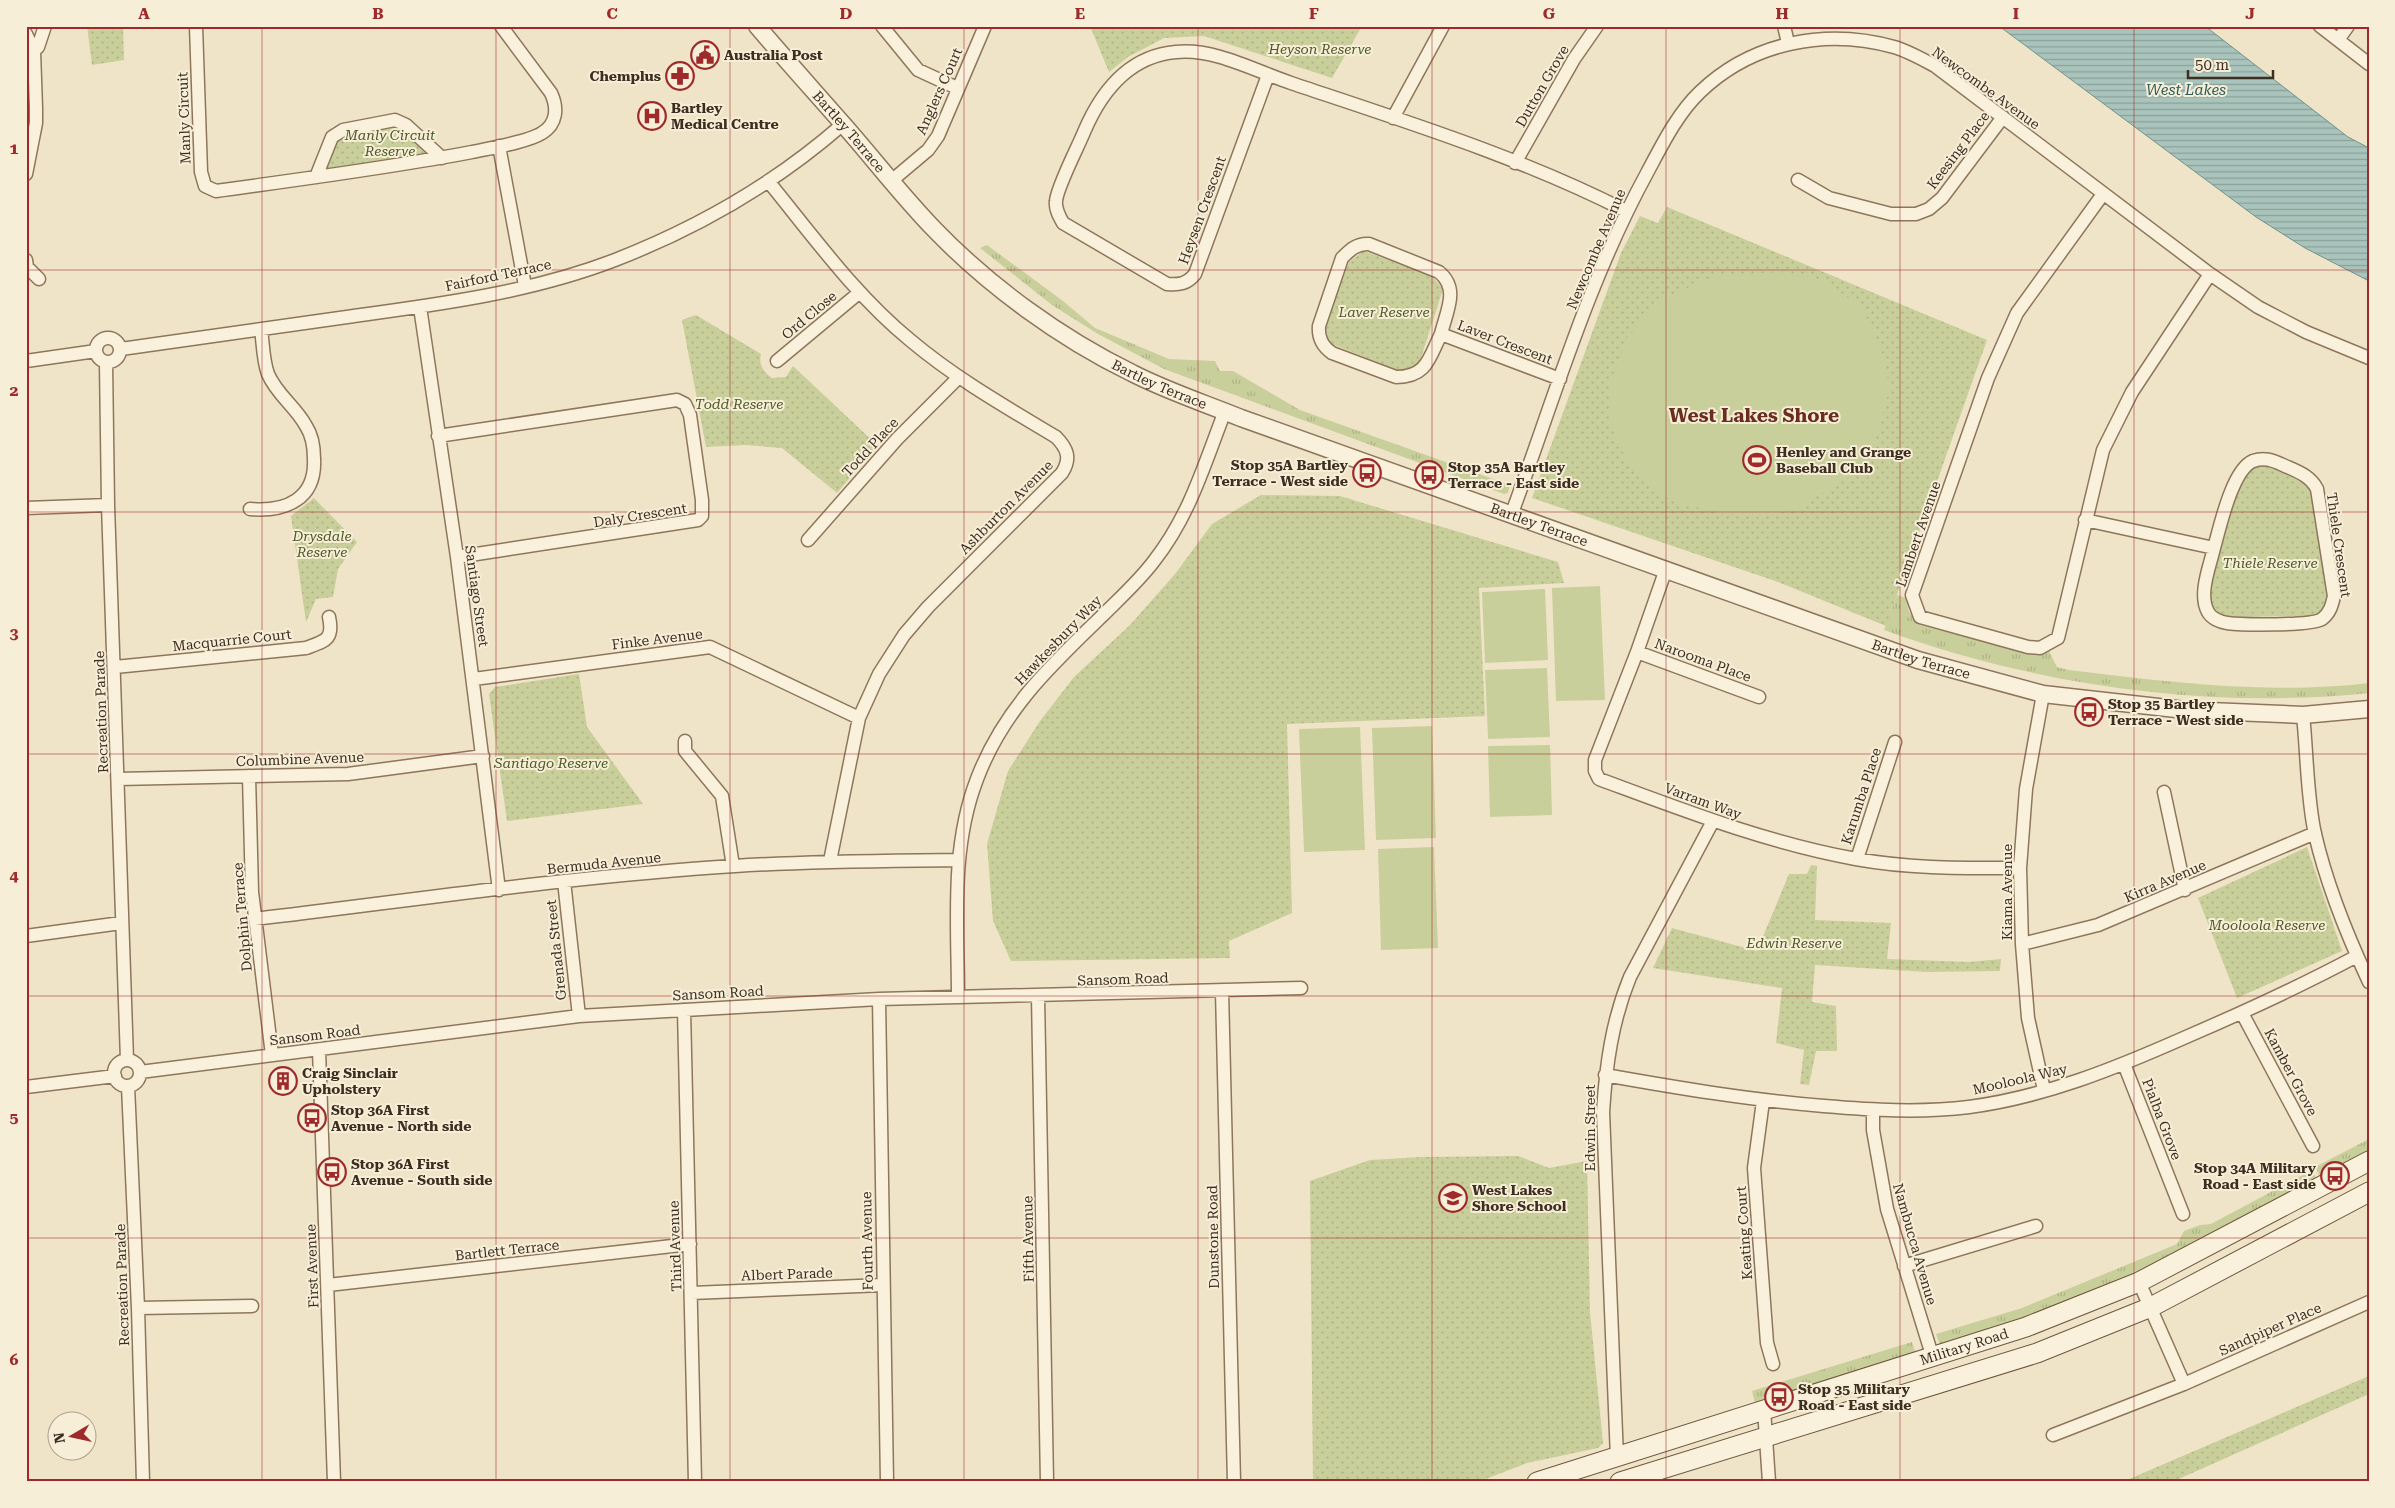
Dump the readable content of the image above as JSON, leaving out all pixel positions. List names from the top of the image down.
{
  "streets": {
    "main road": ["Military Road"],
    "street": [
      "Dutton Grove",
      "Newcombe Avenue",
      "Anglers Court",
      "Manly Circuit",
      "Bartley Terrace",
      "Keesing Place",
      "Heysen Crescent",
      "Fairford Terrace",
      "Ord Close",
      "Laver Crescent",
      "Todd Place",
      "Ashburton Avenue",
      "Daly Crescent",
      "Lambert Avenue",
      "Thiele Crescent",
      "Santiago Street",
      "Finke Avenue",
      "Macquarrie Court",
      "Hawkesbury Way",
      "Narooma Place",
      "Recreation Parade",
      "Columbine Avenue",
      "Karumba Place",
      "Varram Way",
      "Bermuda Avenue",
      "Kirra Avenue",
      "Kiama Avenue",
      "Dolphin Terrace",
      "Grenada Street",
      "Sansom Road",
      "Kamber Grove",
      "Mooloola Way",
      "Pialba Grove",
      "Edwin Street",
      "Keating Court",
      "Dunstone Road",
      "Fifth Avenue",
      "Fourth Avenue",
      "Nambucca Avenue",
      "Third Avenue",
      "Bartlett Terrace",
      "First Avenue",
      "Albert Parade",
      "Sandpiper Place"
    ]
  },
  "crossings": [
    ["Dutton Grove", "Heysen Crescent"],
    ["Newcombe Avenue", "Bartley Terrace"],
    ["Newcombe Avenue", "Keesing Place"],
    ["Newcombe Avenue", "Heysen Crescent"],
    ["Newcombe Avenue", "Laver Crescent"],
    ["Newcombe Avenue", "Lambert Avenue"],
    ["Anglers Court", "Bartley Terrace"],
    ["Bartley Terrace", "Fairford Terrace"],
    ["Bartley Terrace", "Hawkesbury Way"],
    ["Bartley Terrace", "Varram Way"],
    ["Bartley Terrace", "Kiama Avenue"],
    ["Fairford Terrace", "Ashburton Avenue"],
    ["Fairford Terrace", "Santiago Street"],
    ["Fairford Terrace", "Recreation Parade"],
    ["Ord Close", "Ashburton Avenue"],
    ["Todd Place", "Ashburton Avenue"],
    ["Ashburton Avenue", "Finke Avenue"],
    ["Ashburton Avenue", "Bermuda Avenue"],
    ["Daly Crescent", "Santiago Street"],
    ["Santiago Street", "Finke Avenue"],
    ["Santiago Street", "Columbine Avenue"],
    ["Santiago Street", "Bermuda Avenue"],
    ["Macquarrie Court", "Recreation Parade"],
    ["Hawkesbury Way", "Bermuda Avenue"],
    ["Hawkesbury Way", "Sansom Road"],
    ["Narooma Place", "Varram Way"],
    ["Recreation Parade", "Columbine Avenue"],
    ["Recreation Parade", "Sansom Road"],
    ["Columbine Avenue", "Dolphin Terrace"],
    ["Karumba Place", "Varram Way"],
    ["Varram Way", "Kiama Avenue"],
    ["Varram Way", "Edwin Street"],
    ["Bermuda Avenue", "Dolphin Terrace"],
    ["Bermuda Avenue", "Grenada Street"],
    ["Kirra Avenue", "Kiama Avenue"],
    ["Kiama Avenue", "Mooloola Way"],
    ["Dolphin Terrace", "Sansom Road"],
    ["Grenada Street", "Sansom Road"],
    ["Sansom Road", "Dunstone Road"],
    ["Sansom Road", "Fifth Avenue"],
    ["Sansom Road", "Fourth Avenue"],
    ["Sansom Road", "Third Avenue"],
    ["Sansom Road", "First Avenue"],
    ["Kamber Grove", "Mooloola Way"],
    ["Mooloola Way", "Pialba Grove"],
    ["Mooloola Way", "Edwin Street"],
    ["Mooloola Way", "Keating Court"],
    ["Mooloola Way", "Nambucca Avenue"],
    ["Edwin Street", "Military Road"],
    ["Fourth Avenue", "Albert Parade"],
    ["Nambucca Avenue", "Military Road"],
    ["Third Avenue", "Bartlett Terrace"],
    ["Third Avenue", "Albert Parade"],
    ["Bartlett Terrace", "First Avenue"]
  ],
  "districts": ["West Lakes Shore"],
  "water": ["West Lakes"],
  "parks": [
    "Heyson Reserve",
    "Manly Circuit Reserve",
    "Laver Reserve",
    "Todd Reserve",
    "Drysdale Reserve",
    "Thiele Reserve",
    "Santiago Reserve",
    "Mooloola Reserve",
    "Edwin Reserve"
  ],
  "places": {
    "public building": ["Australia Post"],
    "pharmacy": ["Chemplus"],
    "hospital": ["Bartley Medical Centre"],
    "sports": ["Henley and Grange Baseball Club"],
    "bus stop": [
      "Stop 35A Bartley Terrace - West side",
      "Stop 35A Bartley Terrace - East side",
      "Stop 35 Bartley Terrace - West side",
      "Stop 36A First Avenue - North side",
      "Stop 36A First Avenue - South side",
      "Stop 34A Military Road - East side",
      "Stop 35 Military Road - East side"
    ],
    "building": ["Craig Sinclair Upholstery"],
    "school or university": ["West Lakes Shore School"]
  },
  "scale_bar": "50 m",
  "north": "left",
  "grid": {
    "columns": [
      "A",
      "B",
      "C",
      "D",
      "E",
      "F",
      "G",
      "H",
      "I",
      "J"
    ],
    "rows": [
      "1",
      "2",
      "3",
      "4",
      "5",
      "6"
    ]
  }
}
